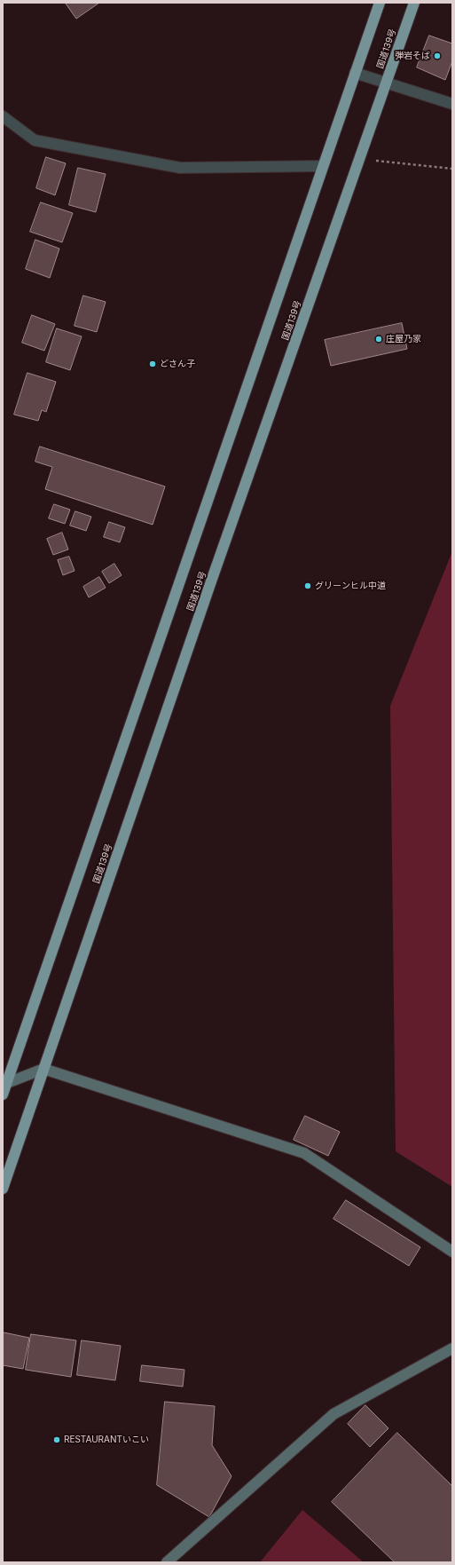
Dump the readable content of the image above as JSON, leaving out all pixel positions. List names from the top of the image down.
{
  "streets": {
    "highway": ["国道139号"]
  },
  "places": [
    "弾岩そば",
    "庄屋乃家",
    "どさん子",
    "グリーンヒル中道",
    "RESTAURANTいこい"
  ]
}
